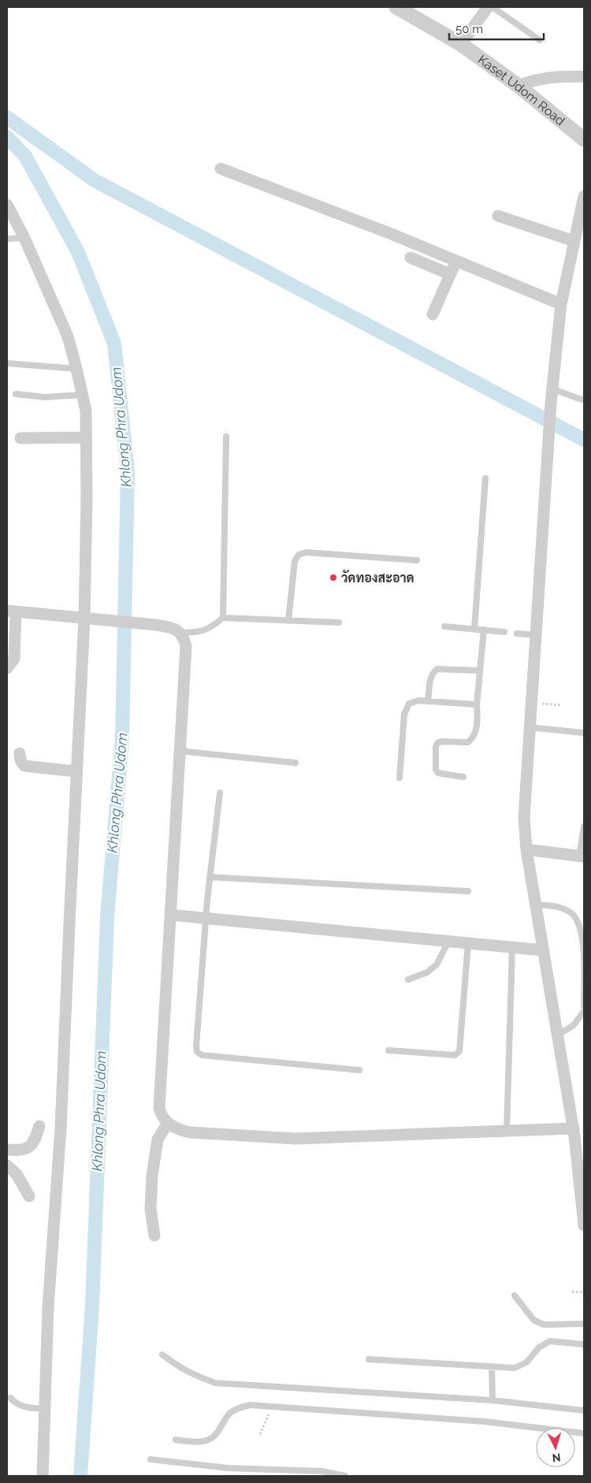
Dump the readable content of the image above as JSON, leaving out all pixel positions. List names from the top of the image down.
{
  "streets": {
    "street": ["Kaset Udom Road"]
  },
  "water": ["Khlong Phra Udom"],
  "places": ["วัดทองสะอาด"],
  "scale_bar": "50 m",
  "north": "bottom"
}
